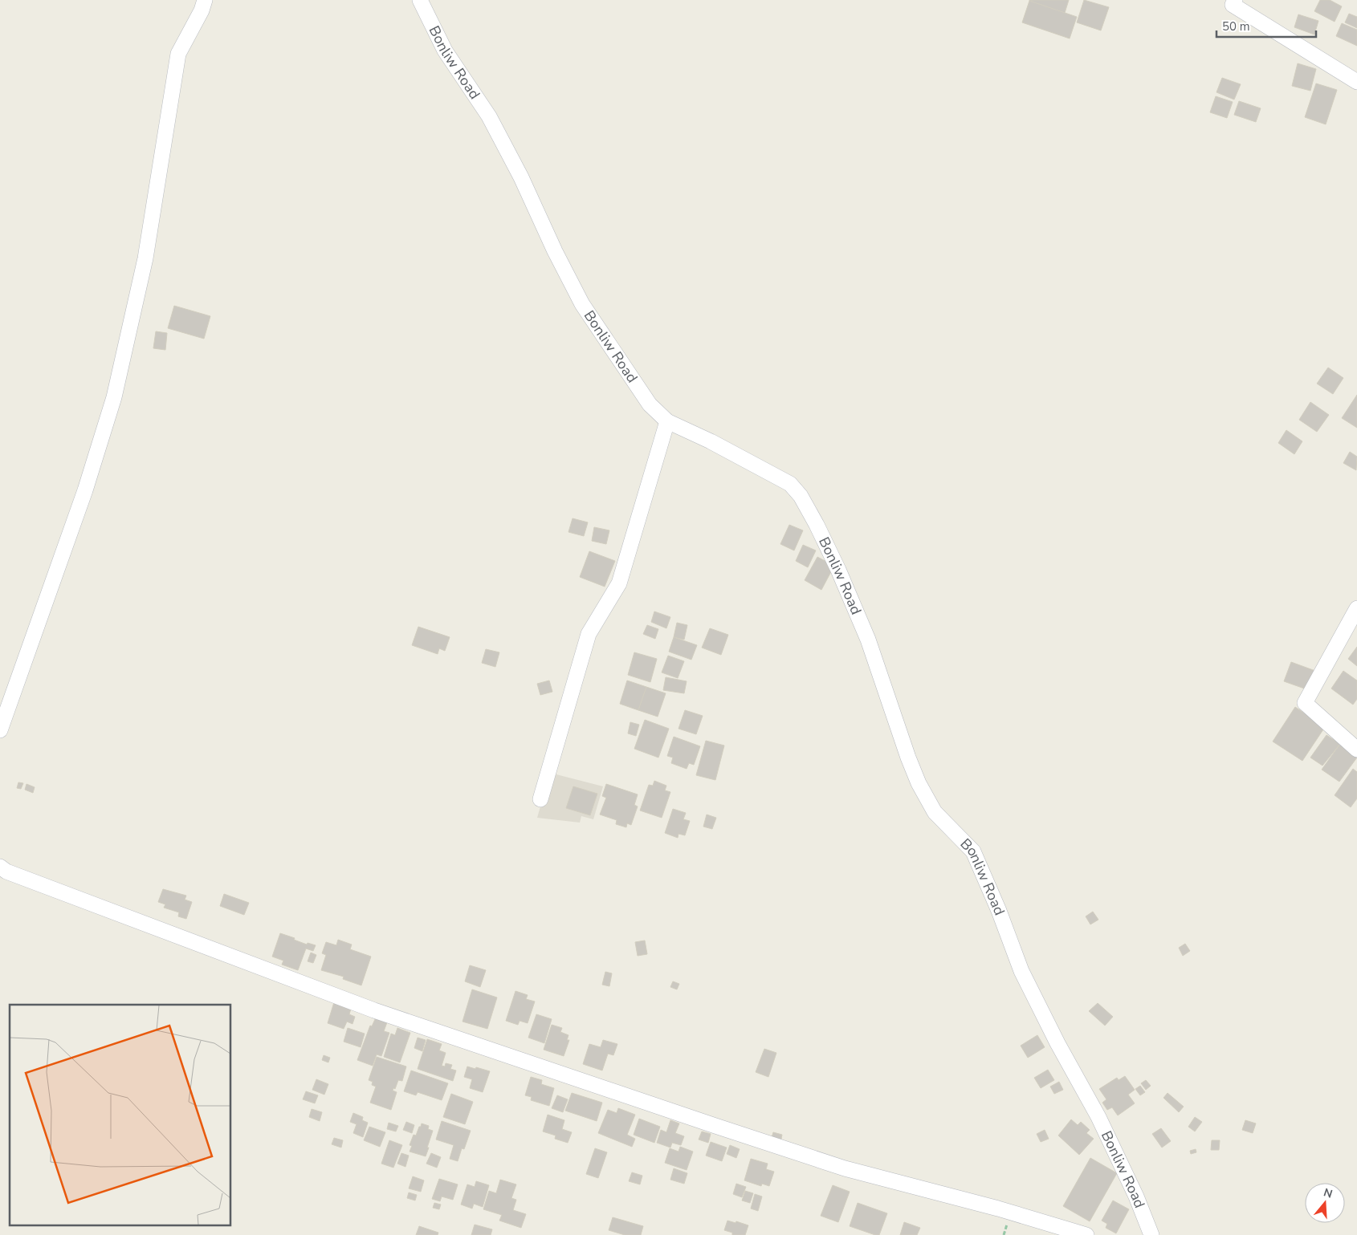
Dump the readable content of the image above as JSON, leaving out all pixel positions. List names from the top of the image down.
{
  "streets": {
    "street": ["Bonliw Road"]
  },
  "scale_bar": "50 m",
  "north": "top"
}
